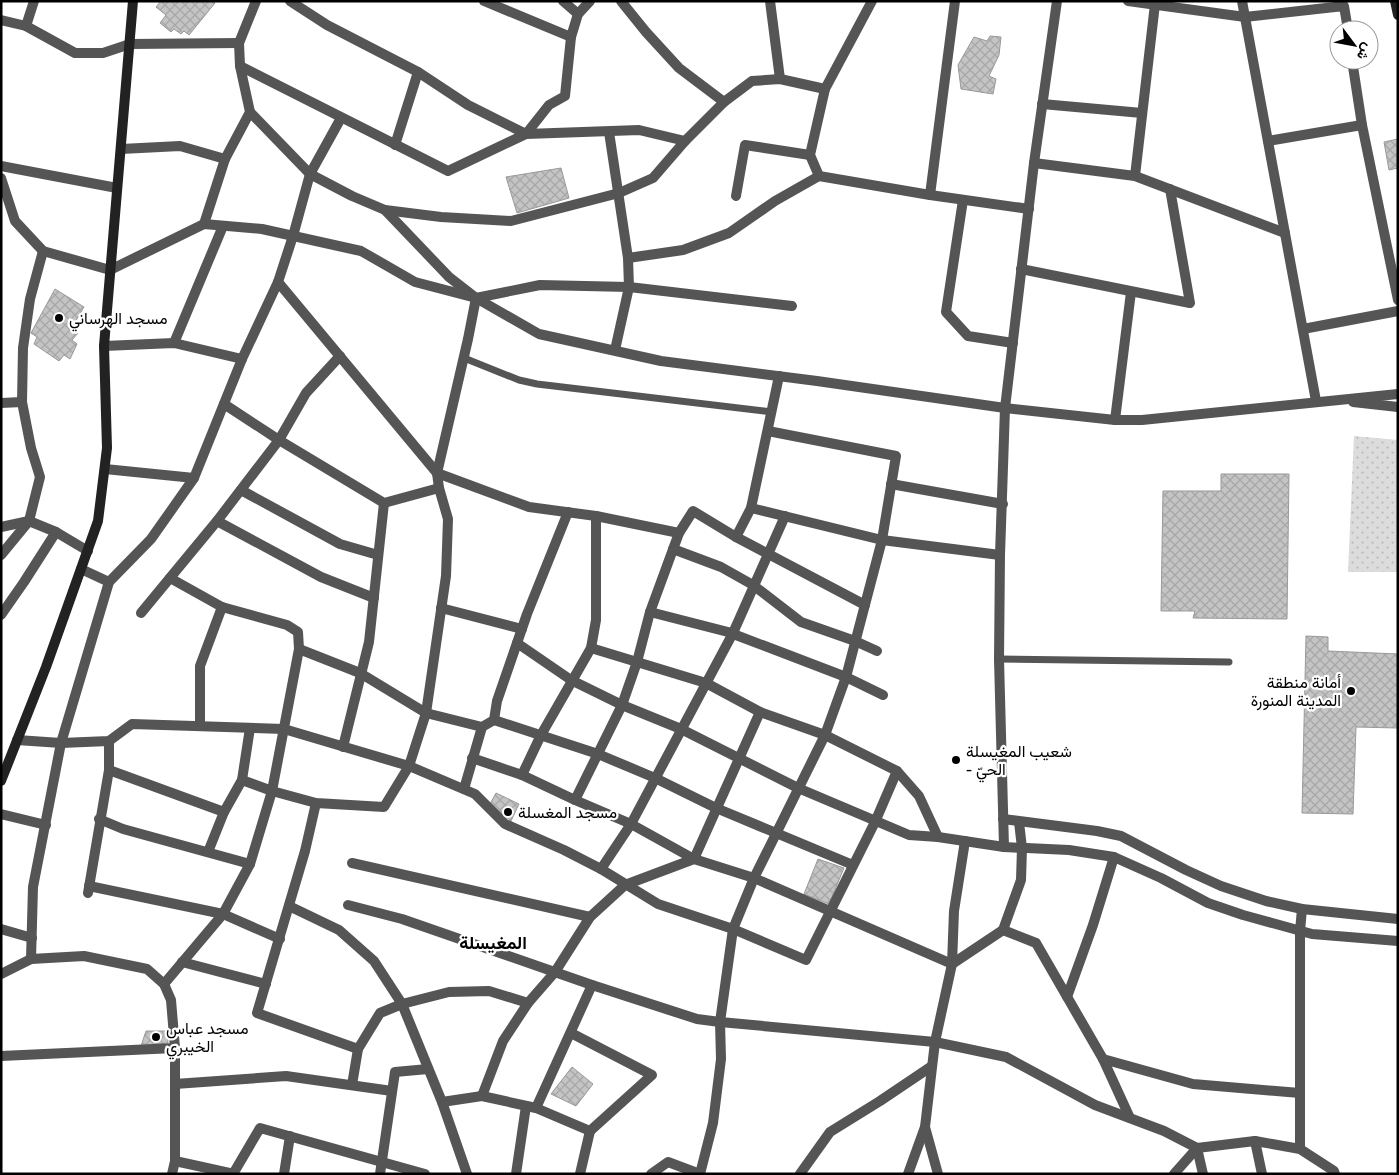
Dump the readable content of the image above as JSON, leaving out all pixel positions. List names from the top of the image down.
{
  "districts": ["المغيسلة"],
  "places": [
    "مسجد الهرساني",
    "أمانة منطقة المدينة المنورة",
    "شعيب المغيسلة - الحيّ",
    "مسجد المغسلة",
    "مسجد عباس الخيبري"
  ],
  "north": "bottom right"
}
